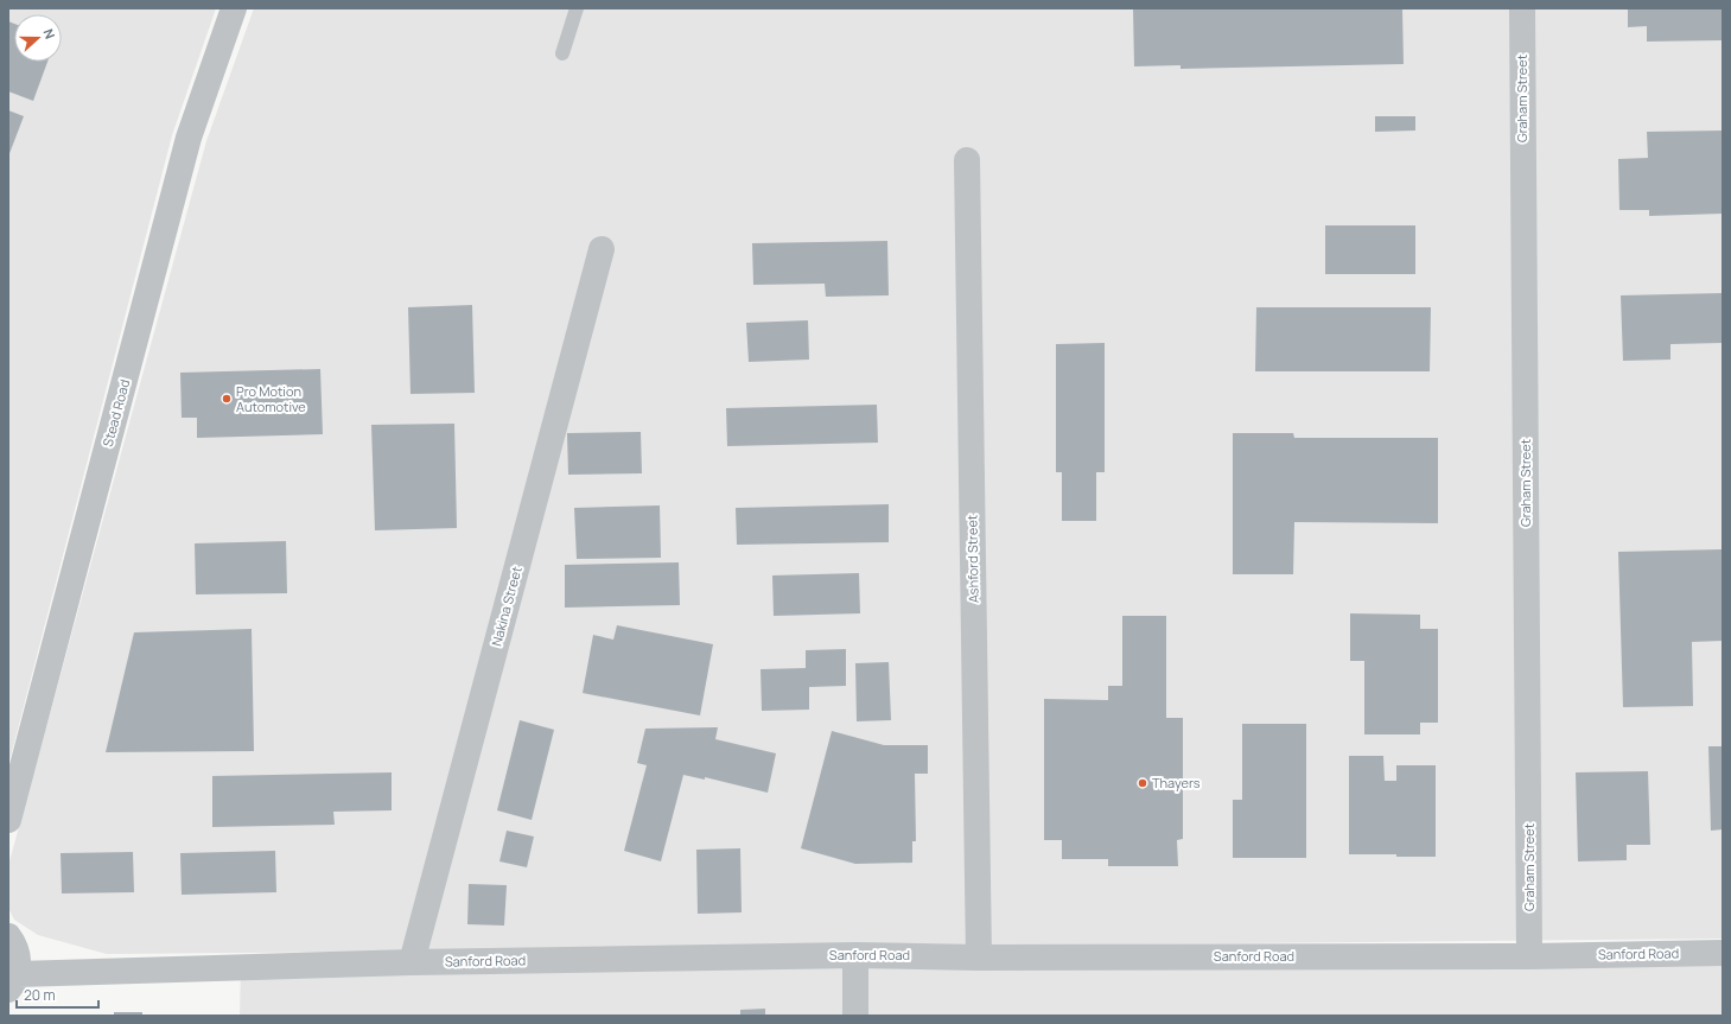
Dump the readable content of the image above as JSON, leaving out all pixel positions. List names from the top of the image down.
{
  "streets": {
    "street": [
      "Graham Street",
      "Stead Road",
      "Ashford Street",
      "Nakina Street",
      "Sanford Road"
    ]
  },
  "crossings": [
    ["Graham Street", "Sanford Road"],
    ["Ashford Street", "Sanford Road"],
    ["Nakina Street", "Sanford Road"]
  ],
  "places": ["Pro Motion Automotive", "Thayers"],
  "scale_bar": "20 m",
  "north": "right"
}
